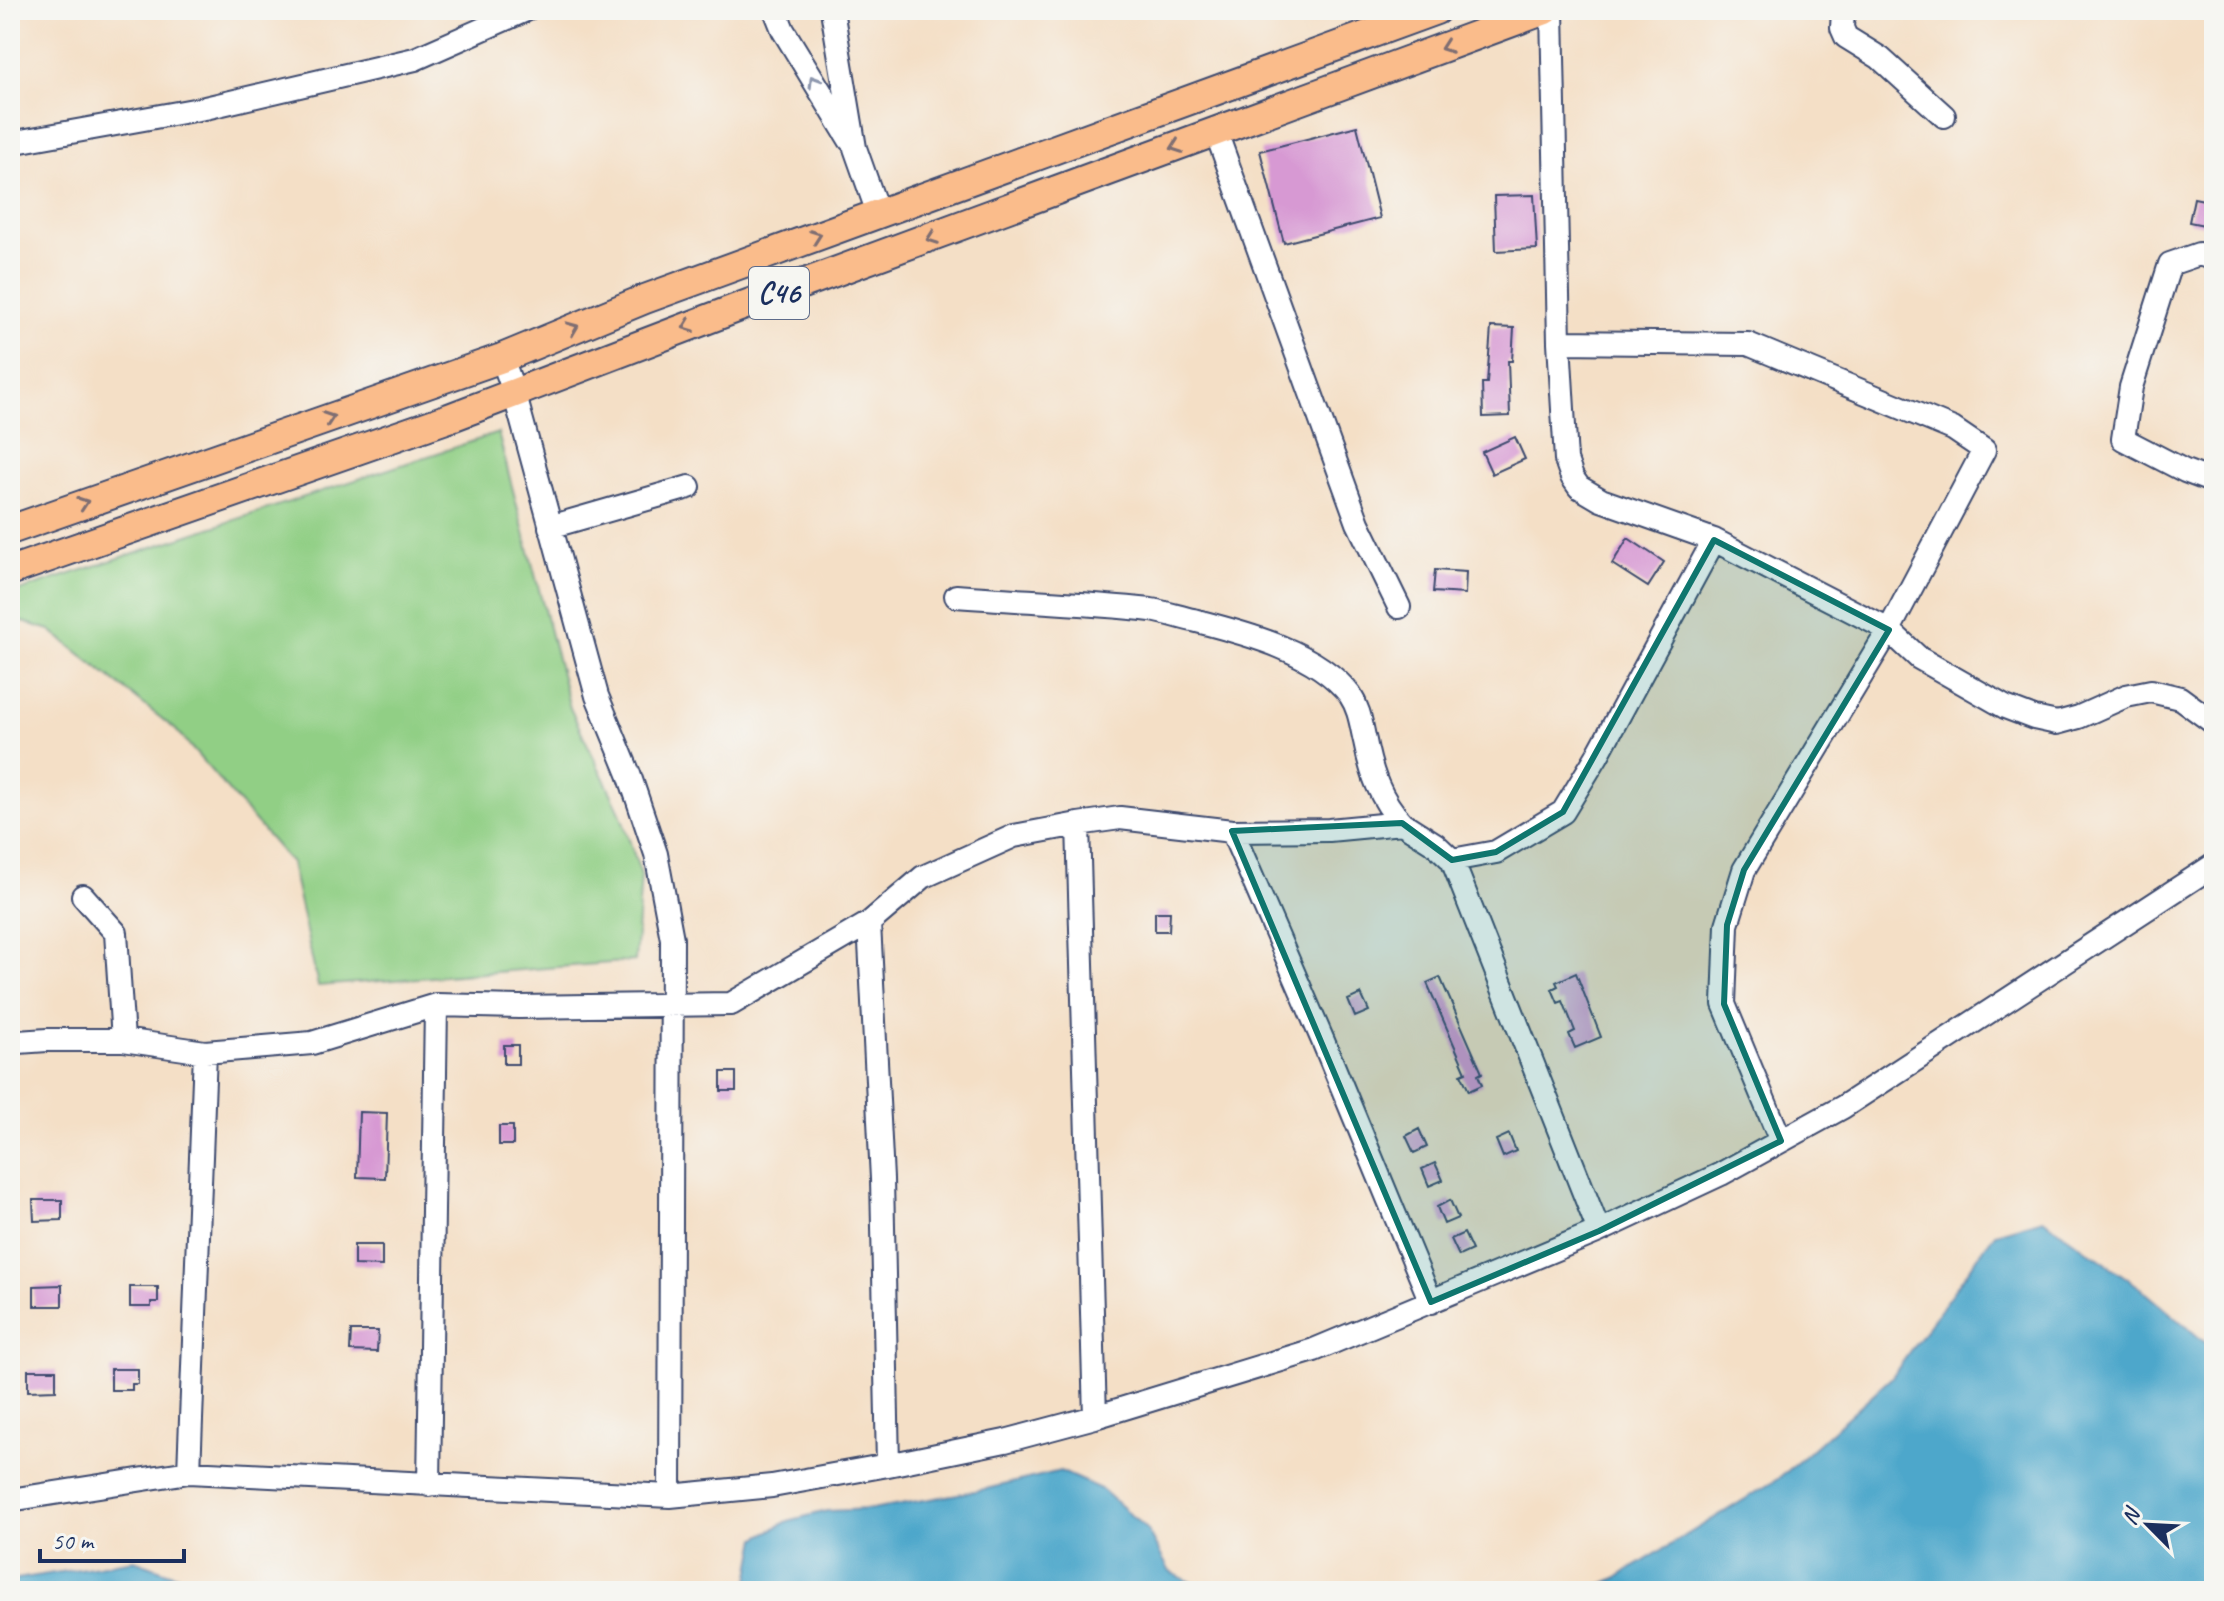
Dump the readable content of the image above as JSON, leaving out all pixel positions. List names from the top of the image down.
{
  "streets": {
    "main road": ["C46"]
  },
  "scale_bar": "50 m",
  "north": "top left"
}
